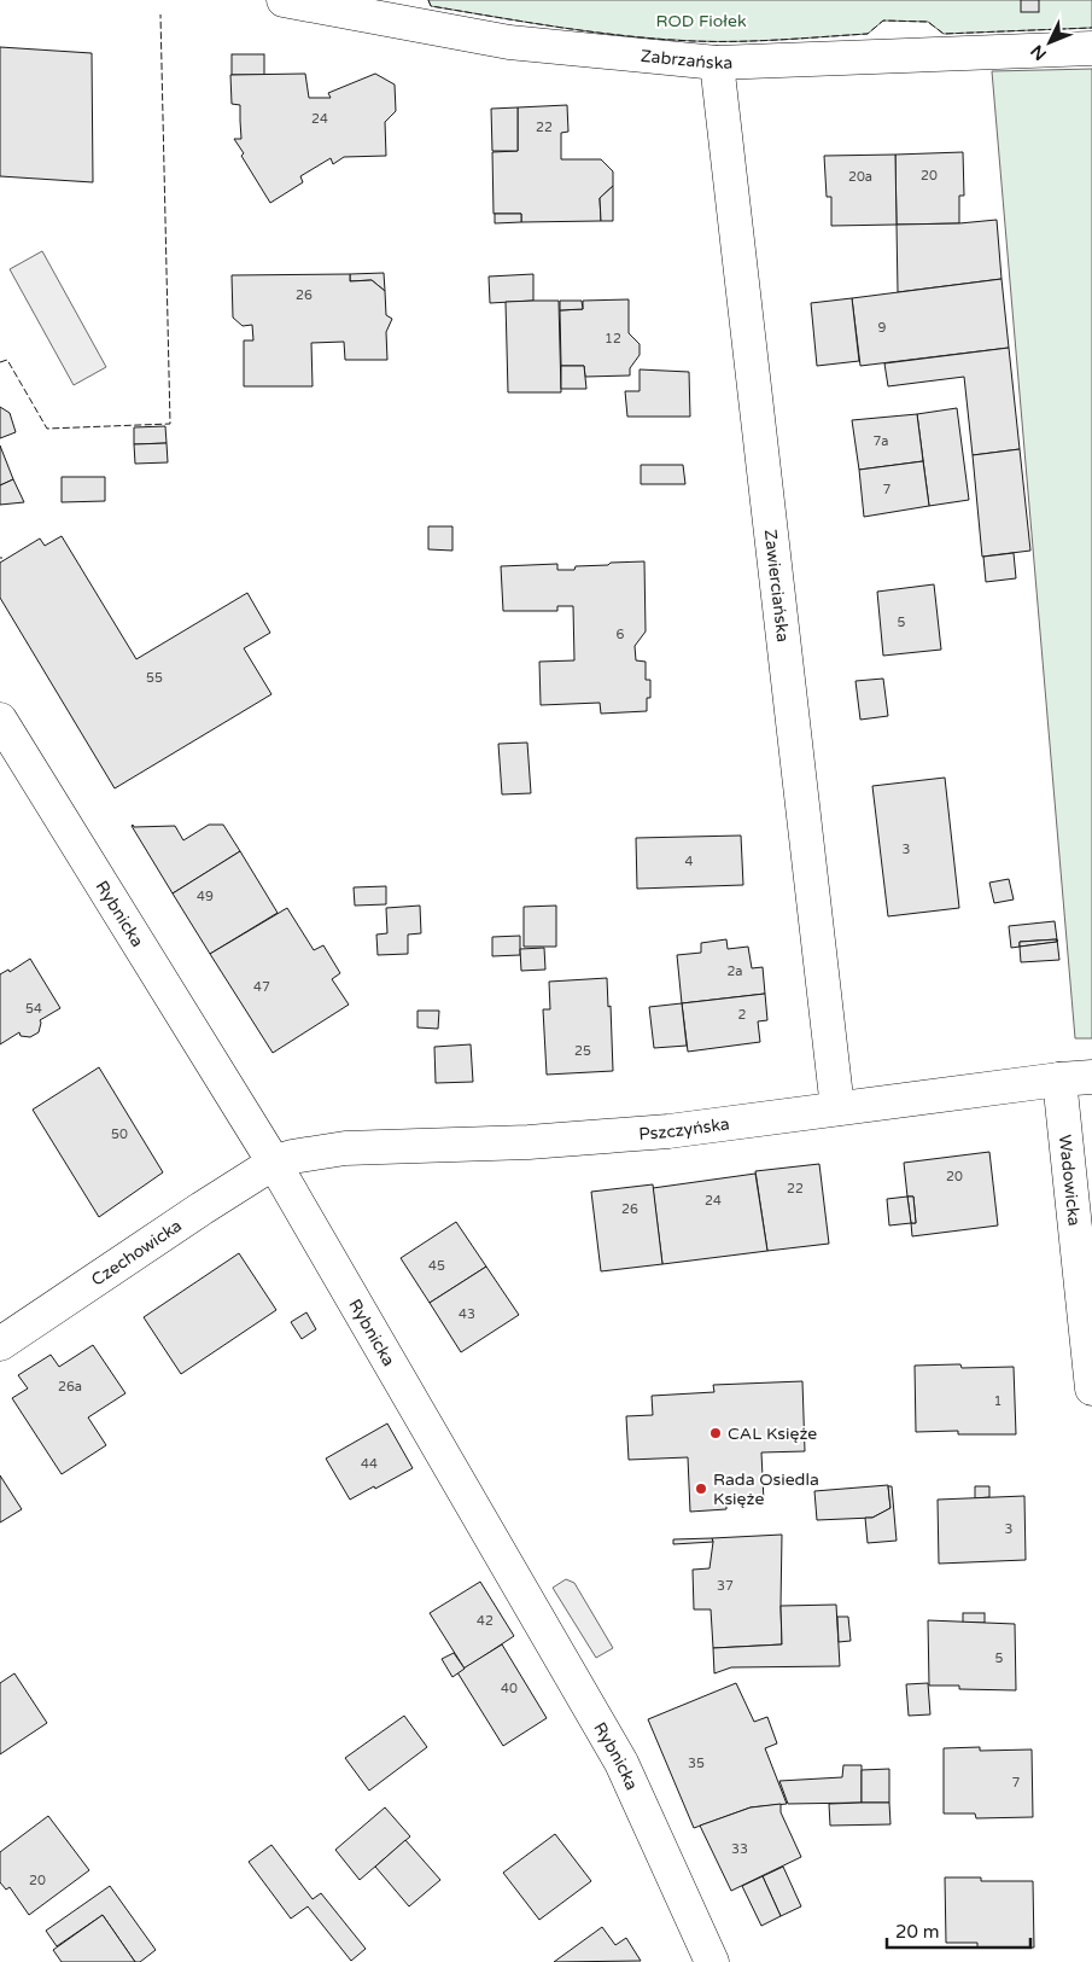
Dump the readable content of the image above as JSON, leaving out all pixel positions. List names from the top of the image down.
{
  "streets": {
    "street": [
      "Zabrzańska",
      "Zawierciańska",
      "Rybnicka",
      "Pszczyńska",
      "Wadowicka",
      "Czechowicka"
    ]
  },
  "crossings": [
    ["Zabrzańska", "Zawierciańska"],
    ["Zawierciańska", "Pszczyńska"],
    ["Rybnicka", "Pszczyńska"],
    ["Rybnicka", "Czechowicka"],
    ["Pszczyńska", "Wadowicka"],
    ["Pszczyńska", "Czechowicka"]
  ],
  "parks": ["ROD Fiołek"],
  "places": ["CAL Księże", "Rada Osiedla Księże"],
  "house_numbers": [
    "24",
    "22",
    "20",
    "20a",
    "26",
    "9",
    "12",
    "7a",
    "7",
    "5",
    "6",
    "55",
    "3",
    "4",
    "49",
    "2a",
    "47",
    "54",
    "2",
    "25",
    "50",
    "20",
    "22",
    "24",
    "26",
    "45",
    "43",
    "26a",
    "1",
    "44",
    "3",
    "37",
    "42",
    "5",
    "40",
    "35",
    "7",
    "33",
    "20"
  ],
  "scale_bar": "20 m",
  "north": "bottom left"
}
